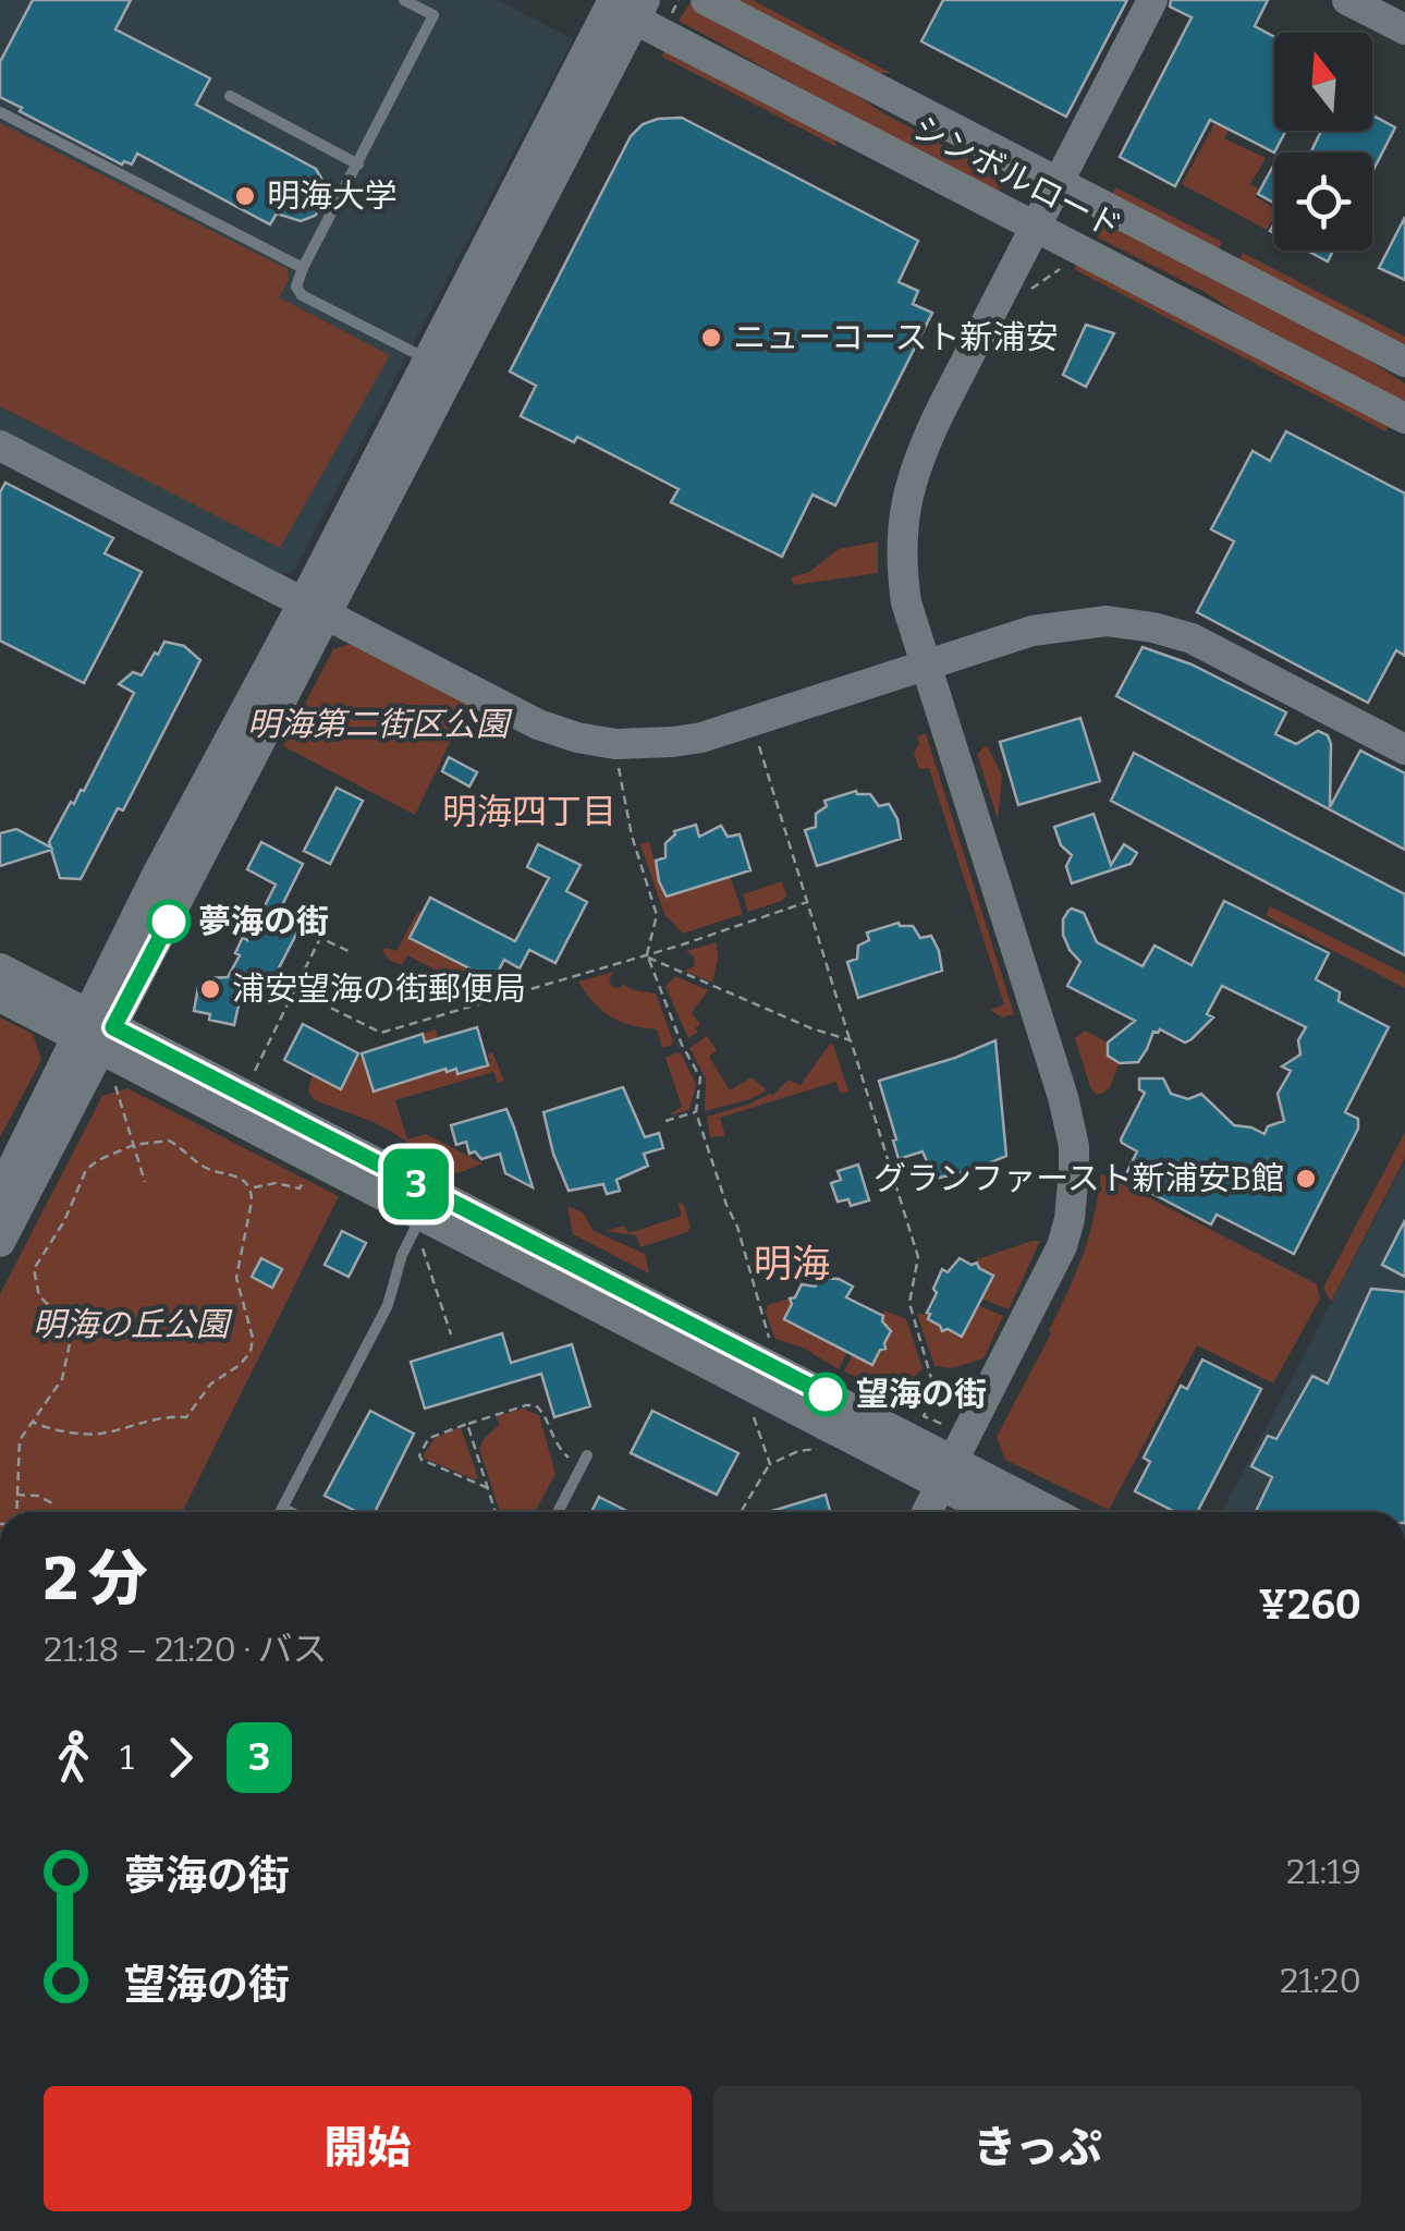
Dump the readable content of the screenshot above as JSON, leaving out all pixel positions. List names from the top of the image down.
{
  "streets": {
    "street": ["シンボルロード"]
  },
  "districts": ["明海四丁目", "明海"],
  "parks": ["明海第二街区公園", "明海の丘公園"],
  "places": [
    "明海大学",
    "ニューコースト新浦安",
    "夢海の街",
    "浦安望海の街郵便局",
    "グランファースト新浦安B館",
    "望海の街"
  ],
  "lines": ["bus line 3"],
  "north": "top",
  "page": {
    "on_map": "3",
    "heading": ["2 分", "21:18 – 21:20 · バス", "¥260"],
    "legs": ["1", "3"],
    "list": [
      {
        "name": "夢海の街",
        "value": "21:19"
      },
      {
        "name": "望海の街",
        "value": "21:20"
      }
    ],
    "buttons": ["開始", "きっぷ"]
  }
}
